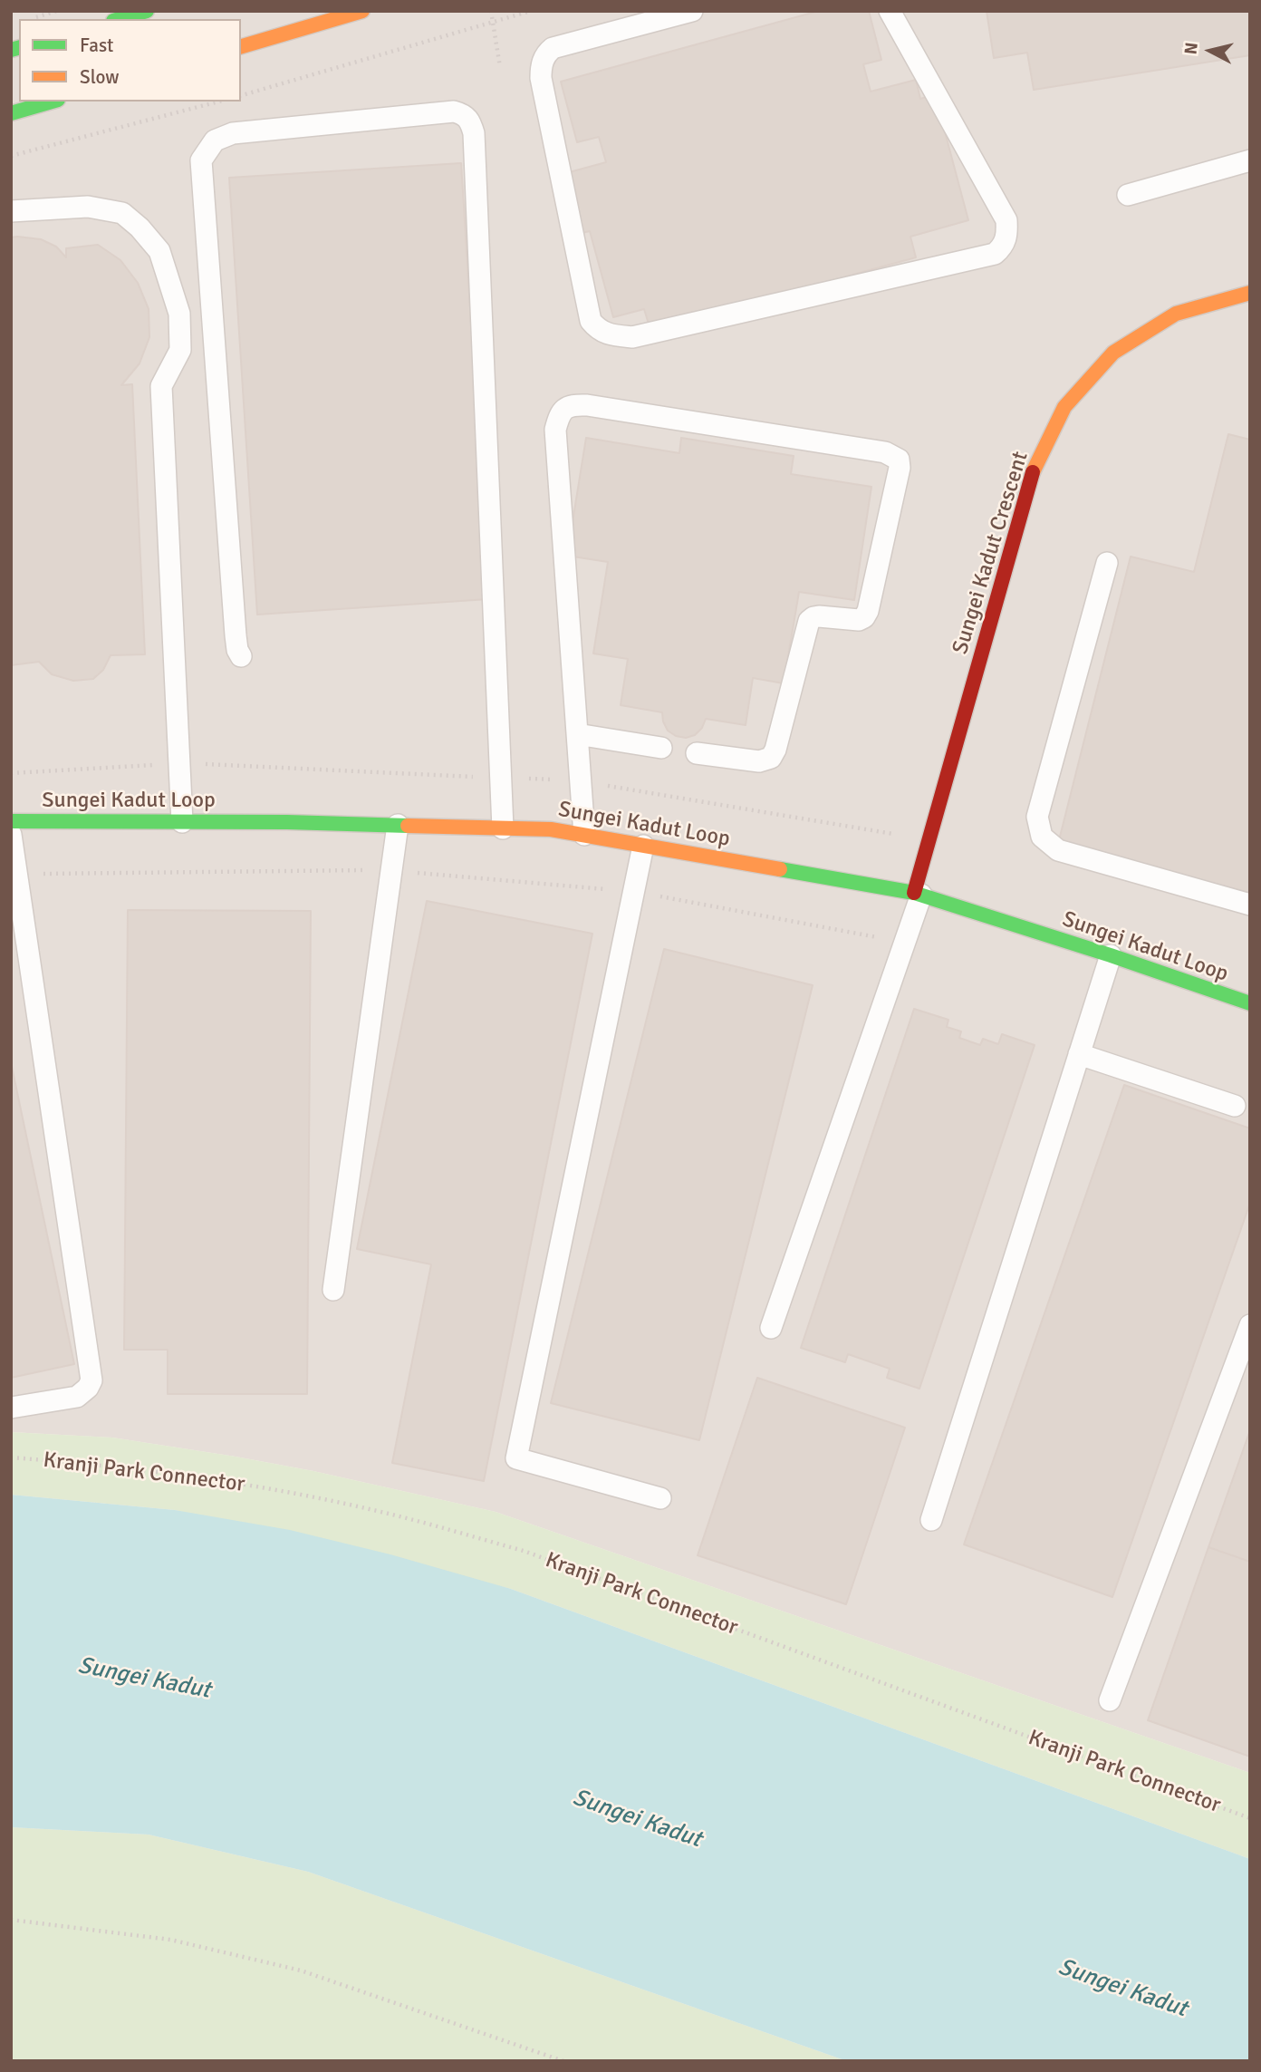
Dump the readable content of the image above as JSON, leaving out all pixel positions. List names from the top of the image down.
{
  "streets": {
    "street": ["Sungei Kadut Crescent", "Sungei Kadut Loop"],
    "path": ["Kranji Park Connector"]
  },
  "crossings": [
    ["Sungei Kadut Crescent", "Sungei Kadut Loop"]
  ],
  "water": ["Sungei Kadut"],
  "legend": ["Fast", "Slow"],
  "north": "left"
}
